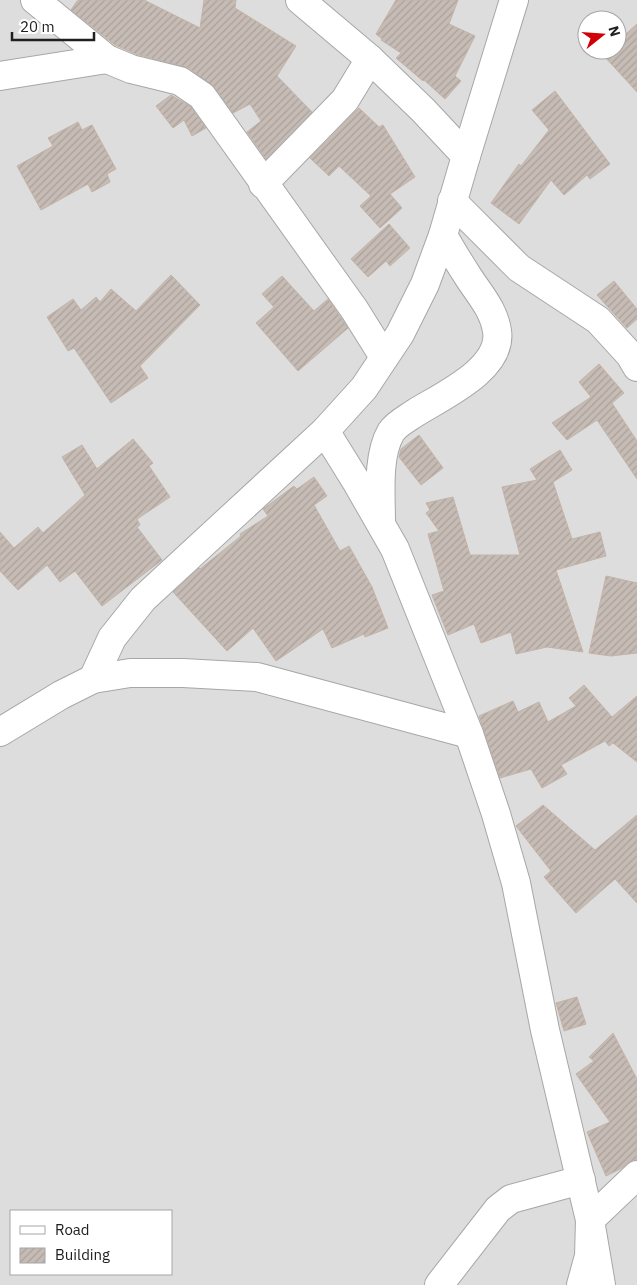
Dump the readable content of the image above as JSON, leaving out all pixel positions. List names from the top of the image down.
{
  "legend": ["Road", "Building"],
  "scale_bar": "20 m",
  "north": "right"
}
